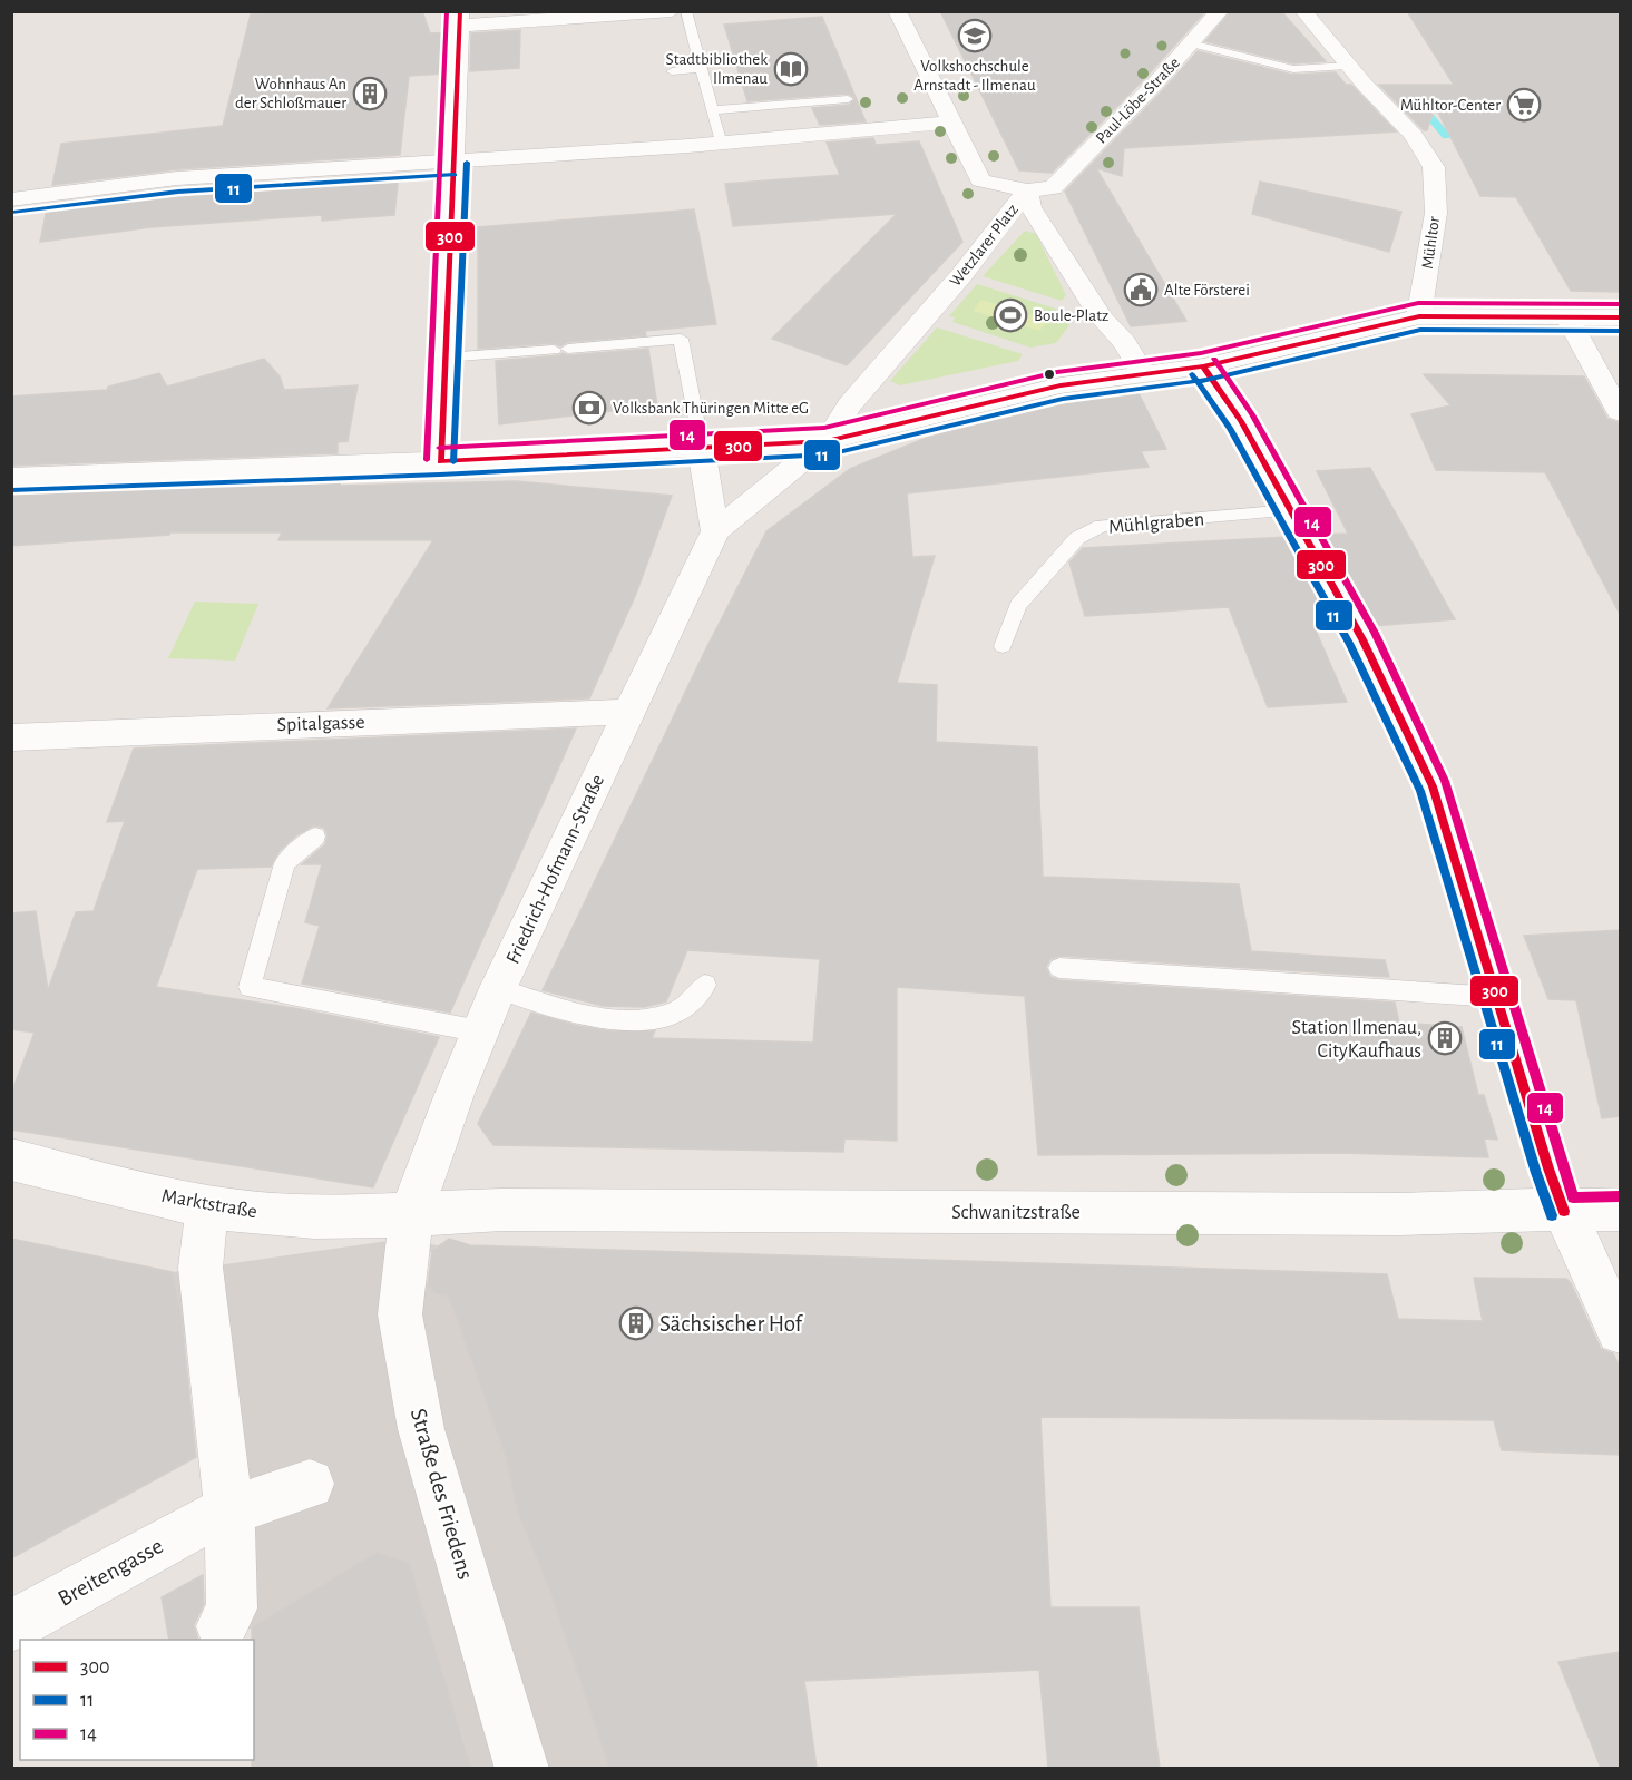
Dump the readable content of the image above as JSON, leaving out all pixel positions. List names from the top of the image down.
{
  "streets": {
    "street": [
      "Paul-Löbe-Straße",
      "Mühltor",
      "Wetzlarer Platz",
      "Spitalgasse",
      "Friedrich-Hofmann-Straße",
      "Marktstraße",
      "Schwanitzstraße",
      "Straße des Friedens",
      "Breitengasse"
    ],
    "lane": ["Mühlgraben"]
  },
  "crossings": [
    ["Paul-Löbe-Straße", "Wetzlarer Platz"],
    ["Wetzlarer Platz", "Friedrich-Hofmann-Straße"],
    ["Spitalgasse", "Friedrich-Hofmann-Straße"],
    ["Friedrich-Hofmann-Straße", "Marktstraße"],
    ["Friedrich-Hofmann-Straße", "Schwanitzstraße"],
    ["Friedrich-Hofmann-Straße", "Straße des Friedens"],
    ["Marktstraße", "Schwanitzstraße"],
    ["Marktstraße", "Straße des Friedens"],
    ["Schwanitzstraße", "Straße des Friedens"]
  ],
  "places": {
    "school or university": ["Volkshochschule Arnstadt - Ilmenau"],
    "library": ["Stadtbibliothek Ilmenau"],
    "building": ["Wohnhaus An der Schloßmauer", "Station Ilmenau, CityKaufhaus", "Sächsischer Hof"],
    "supermarket": ["Mühltor-Center"],
    "public building": ["Alte Försterei"],
    "sports": ["Boule-Platz"],
    "bank": ["Volksbank Thüringen Mitte eG"]
  },
  "lines": ["transit line 300", "transit line 14", "transit line 11"],
  "legend": ["300", "11", "14"]
}
